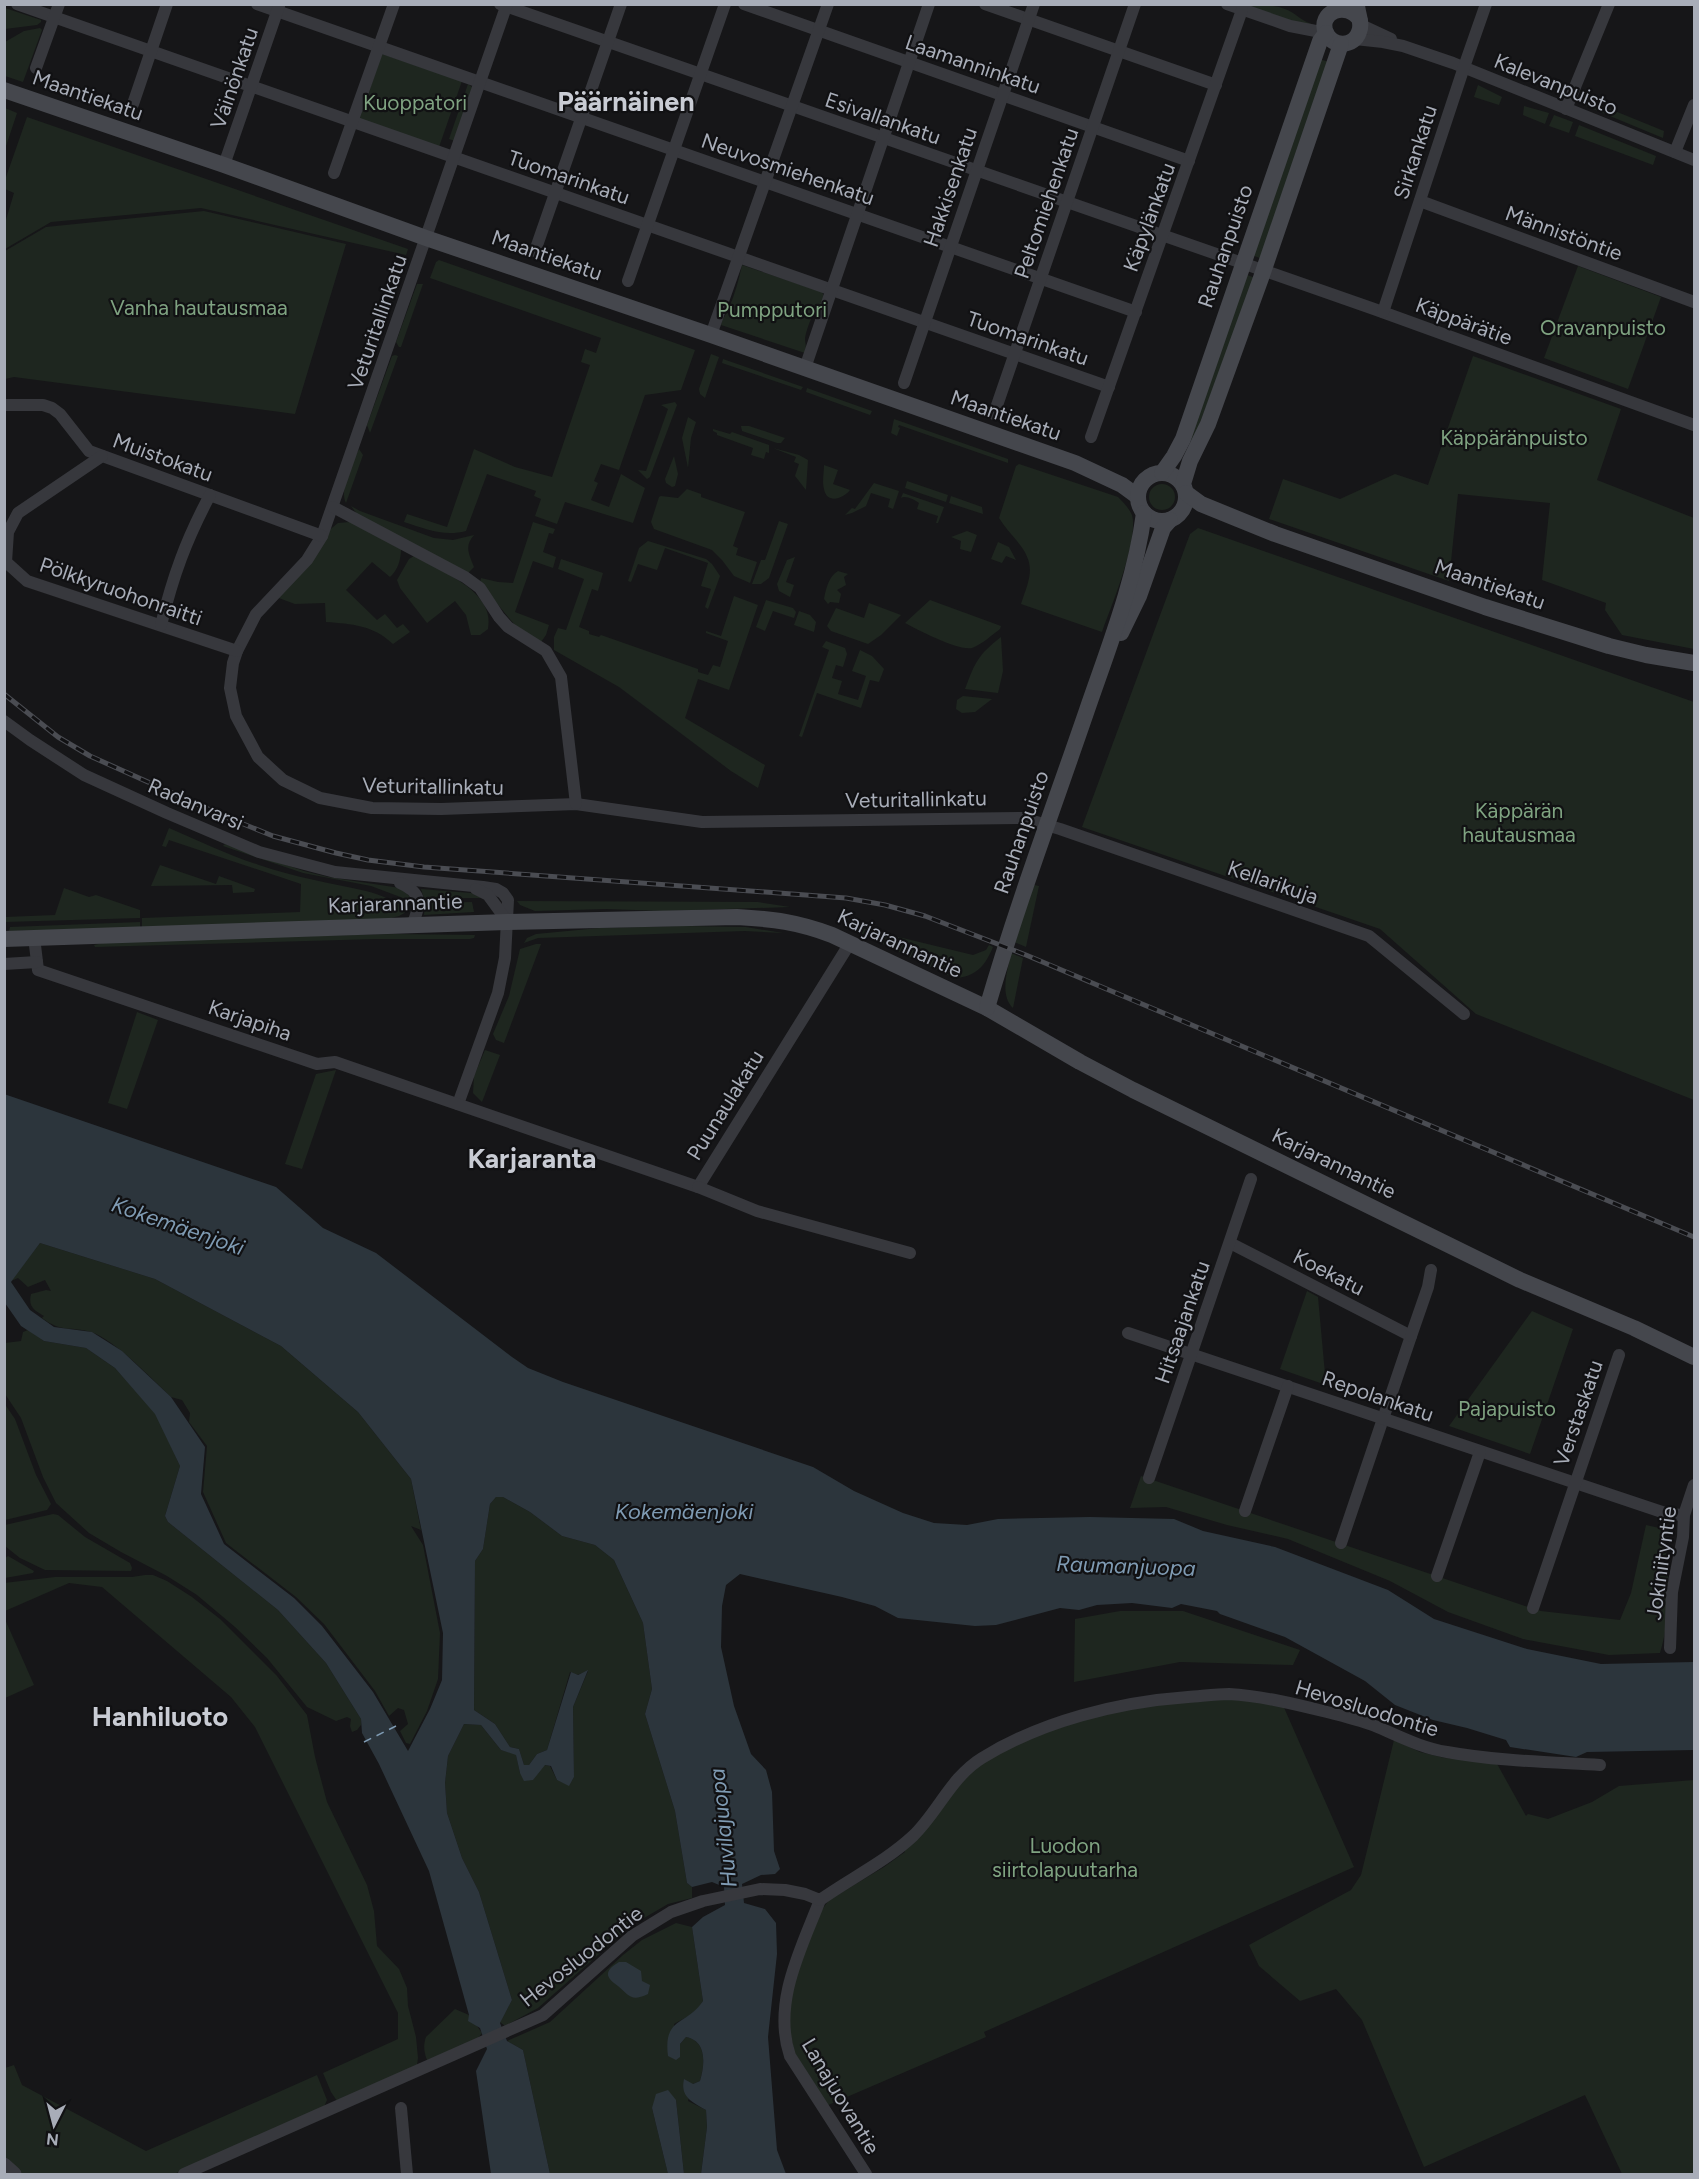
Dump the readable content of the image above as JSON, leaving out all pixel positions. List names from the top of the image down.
{
  "streets": {
    "main road": ["Maantiekatu", "Rauhanpuisto", "Karjarannantie"],
    "street": [
      "Laamanninkatu",
      "Väinönkatu",
      "Kalevanpuisto",
      "Esivallankatu",
      "Sirkankatu",
      "Neuvosmiehenkatu",
      "Tuomarinkatu",
      "Hakkisenkatu",
      "Peltomiehenkatu",
      "Käpylänkatu",
      "Männistöntie",
      "Käppärätie",
      "Veturitallinkatu",
      "Muistokatu",
      "Pölkkyruohonraitti",
      "Radanvarsi",
      "Kellarikuja",
      "Karjapiha",
      "Puunaulakatu",
      "Koekatu",
      "Hitsaajankatu",
      "Repolankatu",
      "Verstaskatu",
      "Jokiniityntie",
      "Hevosluodontie",
      "Lanajuovantie"
    ]
  },
  "crossings": [
    ["Laamanninkatu", "Hakkisenkatu"],
    ["Laamanninkatu", "Peltomiehenkatu"],
    ["Laamanninkatu", "Käpylänkatu"],
    ["Väinönkatu", "Maantiekatu"],
    ["Väinönkatu", "Neuvosmiehenkatu"],
    ["Väinönkatu", "Tuomarinkatu"],
    ["Kalevanpuisto", "Sirkankatu"],
    ["Kalevanpuisto", "Rauhanpuisto"],
    ["Maantiekatu", "Rauhanpuisto"],
    ["Maantiekatu", "Veturitallinkatu"],
    ["Esivallankatu", "Hakkisenkatu"],
    ["Esivallankatu", "Peltomiehenkatu"],
    ["Esivallankatu", "Käpylänkatu"],
    ["Esivallankatu", "Rauhanpuisto"],
    ["Esivallankatu", "Käppärätie"],
    ["Esivallankatu", "Veturitallinkatu"],
    ["Sirkankatu", "Männistöntie"],
    ["Sirkankatu", "Käppärätie"],
    ["Neuvosmiehenkatu", "Hakkisenkatu"],
    ["Neuvosmiehenkatu", "Peltomiehenkatu"],
    ["Neuvosmiehenkatu", "Käpylänkatu"],
    ["Neuvosmiehenkatu", "Veturitallinkatu"],
    ["Tuomarinkatu", "Hakkisenkatu"],
    ["Tuomarinkatu", "Peltomiehenkatu"],
    ["Tuomarinkatu", "Käpylänkatu"],
    ["Tuomarinkatu", "Veturitallinkatu"],
    ["Rauhanpuisto", "Käppärätie"],
    ["Rauhanpuisto", "Veturitallinkatu"],
    ["Rauhanpuisto", "Kellarikuja"],
    ["Rauhanpuisto", "Karjarannantie"],
    ["Veturitallinkatu", "Muistokatu"],
    ["Veturitallinkatu", "Pölkkyruohonraitti"],
    ["Veturitallinkatu", "Kellarikuja"],
    ["Muistokatu", "Pölkkyruohonraitti"],
    ["Radanvarsi", "Karjarannantie"],
    ["Karjarannantie", "Puunaulakatu"],
    ["Karjapiha", "Puunaulakatu"],
    ["Koekatu", "Hitsaajankatu"],
    ["Hitsaajankatu", "Repolankatu"],
    ["Repolankatu", "Verstaskatu"],
    ["Repolankatu", "Jokiniityntie"],
    ["Hevosluodontie", "Lanajuovantie"]
  ],
  "districts": ["Päärnäinen", "Karjaranta", "Hanhiluoto"],
  "water": ["Kokemäenjoki", "Raumanjuopa", "Huvilajuopa"],
  "parks": [
    "Kuoppatori",
    "Vanha hautausmaa",
    "Pumpputori",
    "Oravanpuisto",
    "Käppäränpuisto",
    "Käppärän hautausmaa",
    "Pajapuisto",
    "Luodon siirtolapuutarha"
  ],
  "north": "bottom"
}
